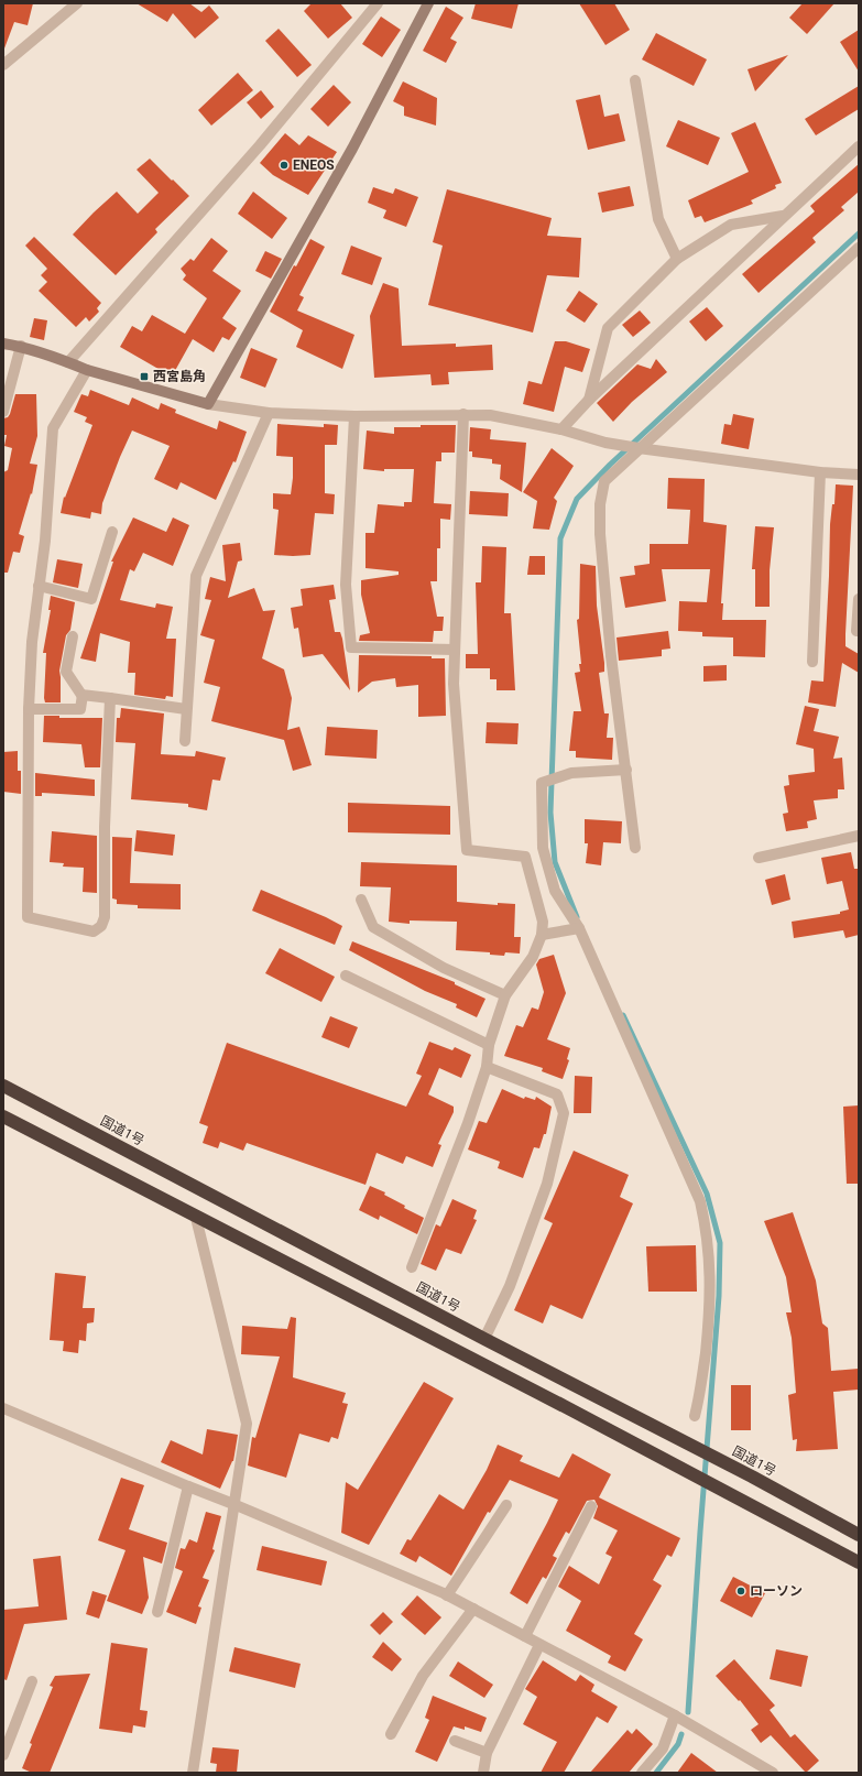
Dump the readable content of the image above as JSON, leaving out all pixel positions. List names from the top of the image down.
{
  "streets": {
    "highway": ["国道1号"]
  },
  "places": {
    "other": ["ENEOS", "ローソン"],
    "transit": ["西宮島角"]
  }
}
